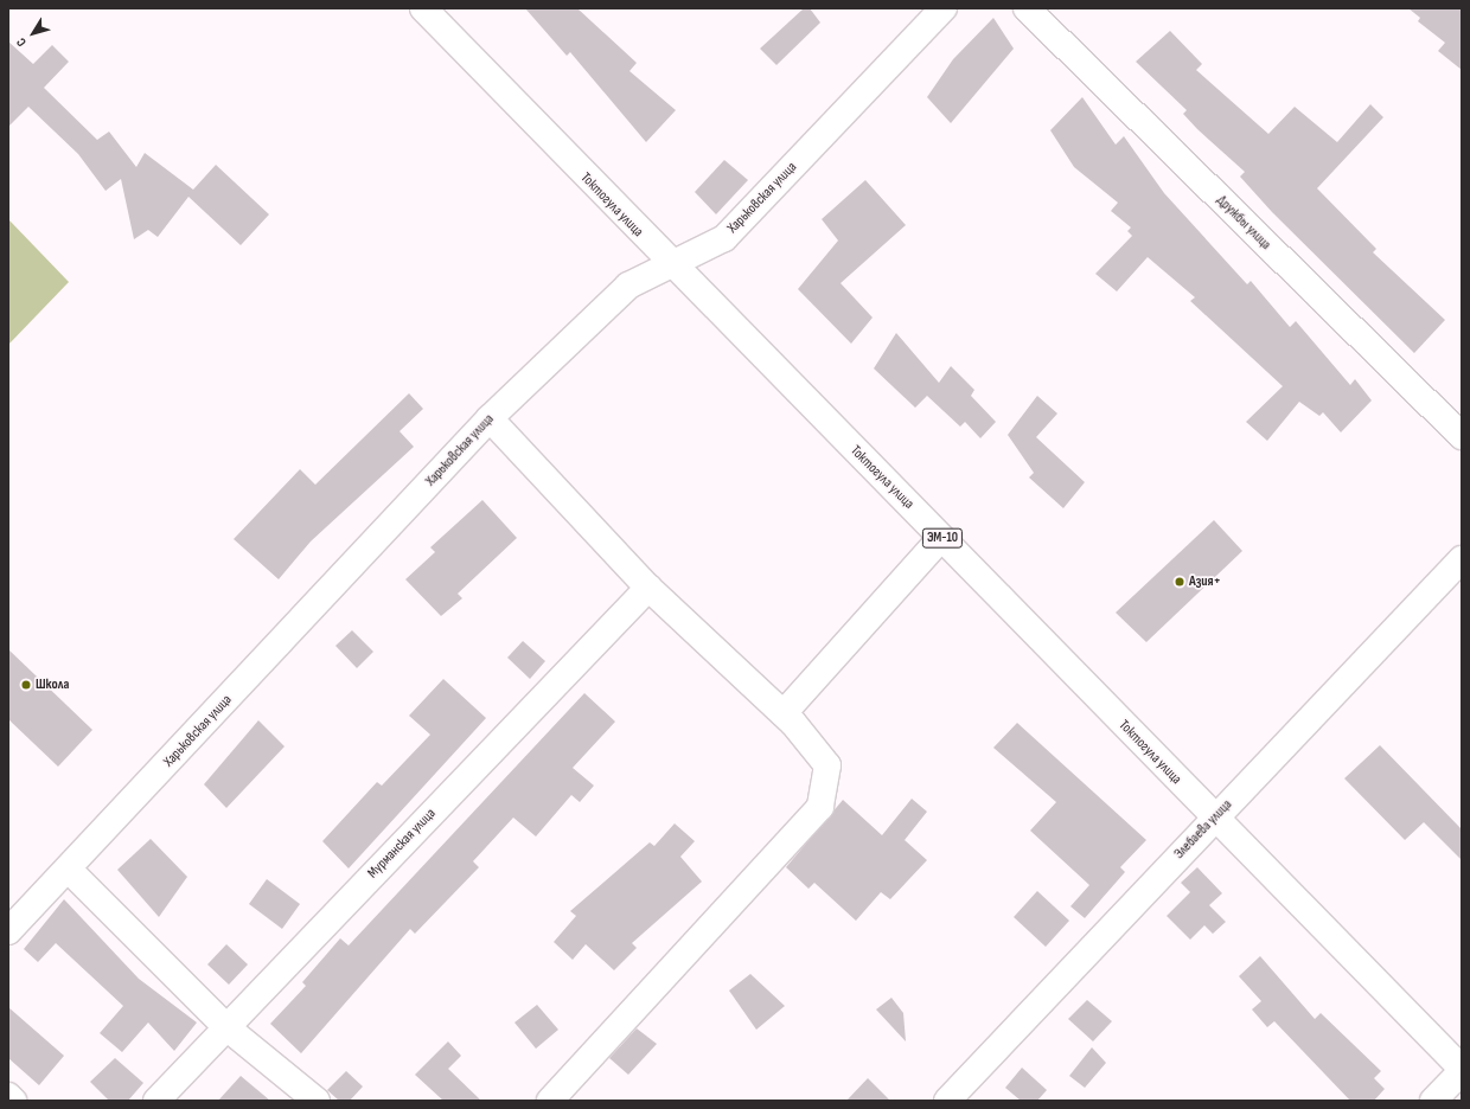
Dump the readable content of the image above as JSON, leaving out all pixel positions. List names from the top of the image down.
{
  "streets": {
    "main road": [
      "Харьковская улица",
      "Токтогула улица",
      "Дружбы улица",
      "ЭМ-10",
      "Элебаева улица",
      "Мурманская улица"
    ]
  },
  "crossings": [
    ["Харьковская улица", "Токтогула улица"],
    ["Токтогула улица", "Элебаева улица"]
  ],
  "places": ["Aзия+", "Школа"],
  "north": "bottom left"
}
